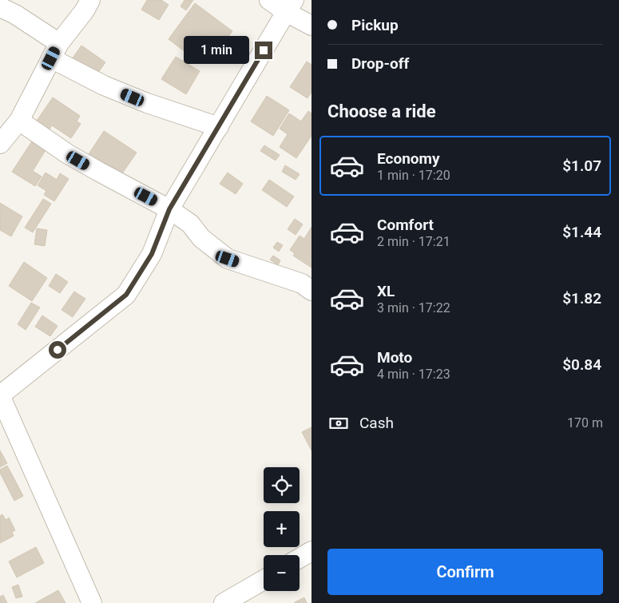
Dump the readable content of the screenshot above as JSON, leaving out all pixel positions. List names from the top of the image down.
{
  "page": {
    "banner": ["Pickup", "Drop-off"],
    "bubble": "1 min",
    "heading": "Choose a ride",
    "list": [
      {
        "name": "Economy",
        "note": "1 min · 17:20",
        "value": "$1.07"
      },
      {
        "name": "Comfort",
        "note": "2 min · 17:21",
        "value": "$1.44"
      },
      {
        "name": "XL",
        "note": "3 min · 17:22",
        "value": "$1.82"
      },
      {
        "name": "Moto",
        "note": "4 min · 17:23",
        "value": "$0.84"
      }
    ],
    "pay": ["Cash", "170 m"],
    "map_buttons": ["+", "−"],
    "buttons": "Confirm"
  }
}
